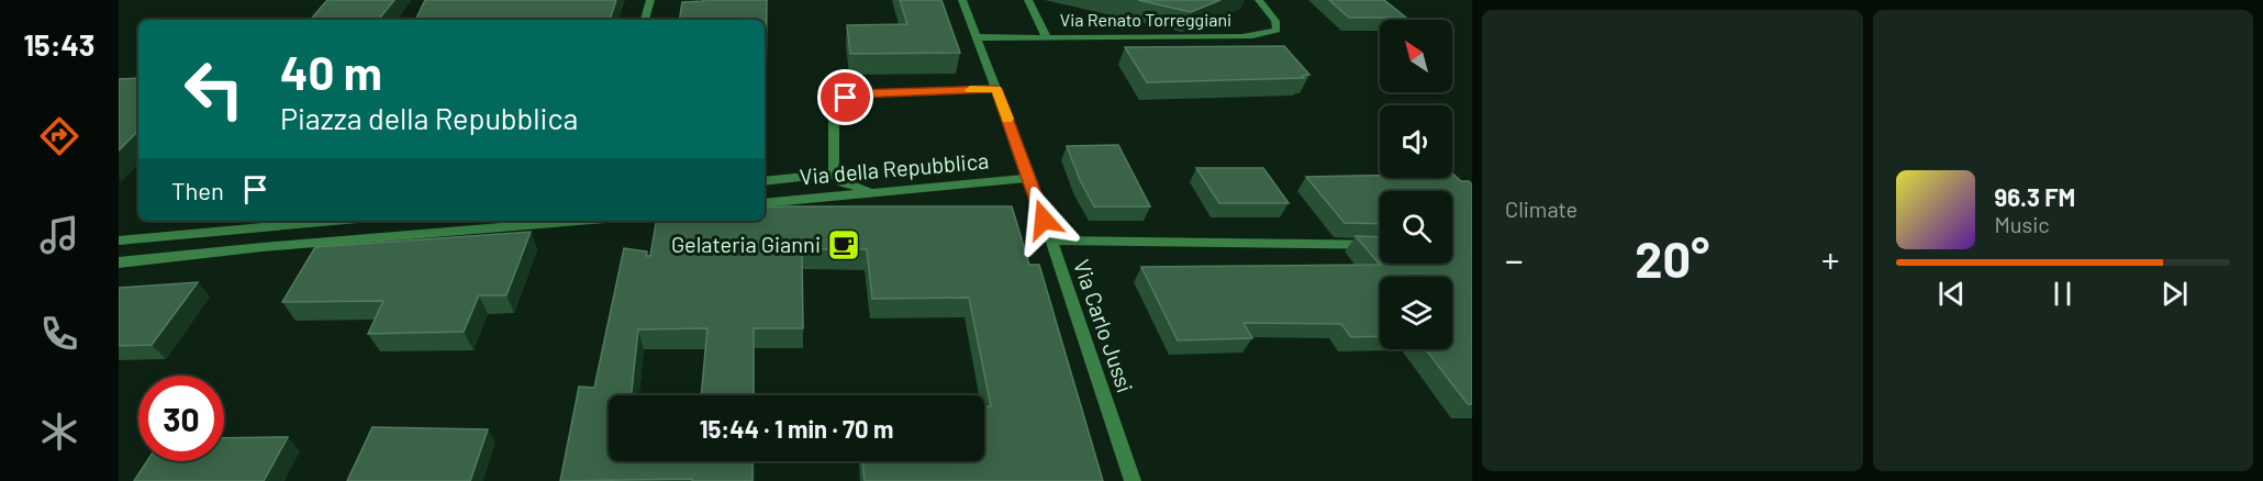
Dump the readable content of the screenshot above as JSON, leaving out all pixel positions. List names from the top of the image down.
{
  "streets": {
    "street": ["Via Renato Torreggiani", "Via della Repubblica", "Via Carlo Jussi"]
  },
  "crossings": [
    ["Via Renato Torreggiani", "Via Carlo Jussi"],
    ["Via della Repubblica", "Via Carlo Jussi"]
  ],
  "places": {
    "cafe": ["Gelateria Gianni"]
  },
  "north": "top left",
  "page": {
    "tabs": "15:43",
    "tile": "Climate",
    "turn": ["40 m", "Piazza della Repubblica"],
    "then": "Then",
    "song": ["96.3 FM", "Music"],
    "heat": ["−", "20°", "+"],
    "limit": "30",
    "trip": "15:44 · 1 min · 70 m"
  }
}
